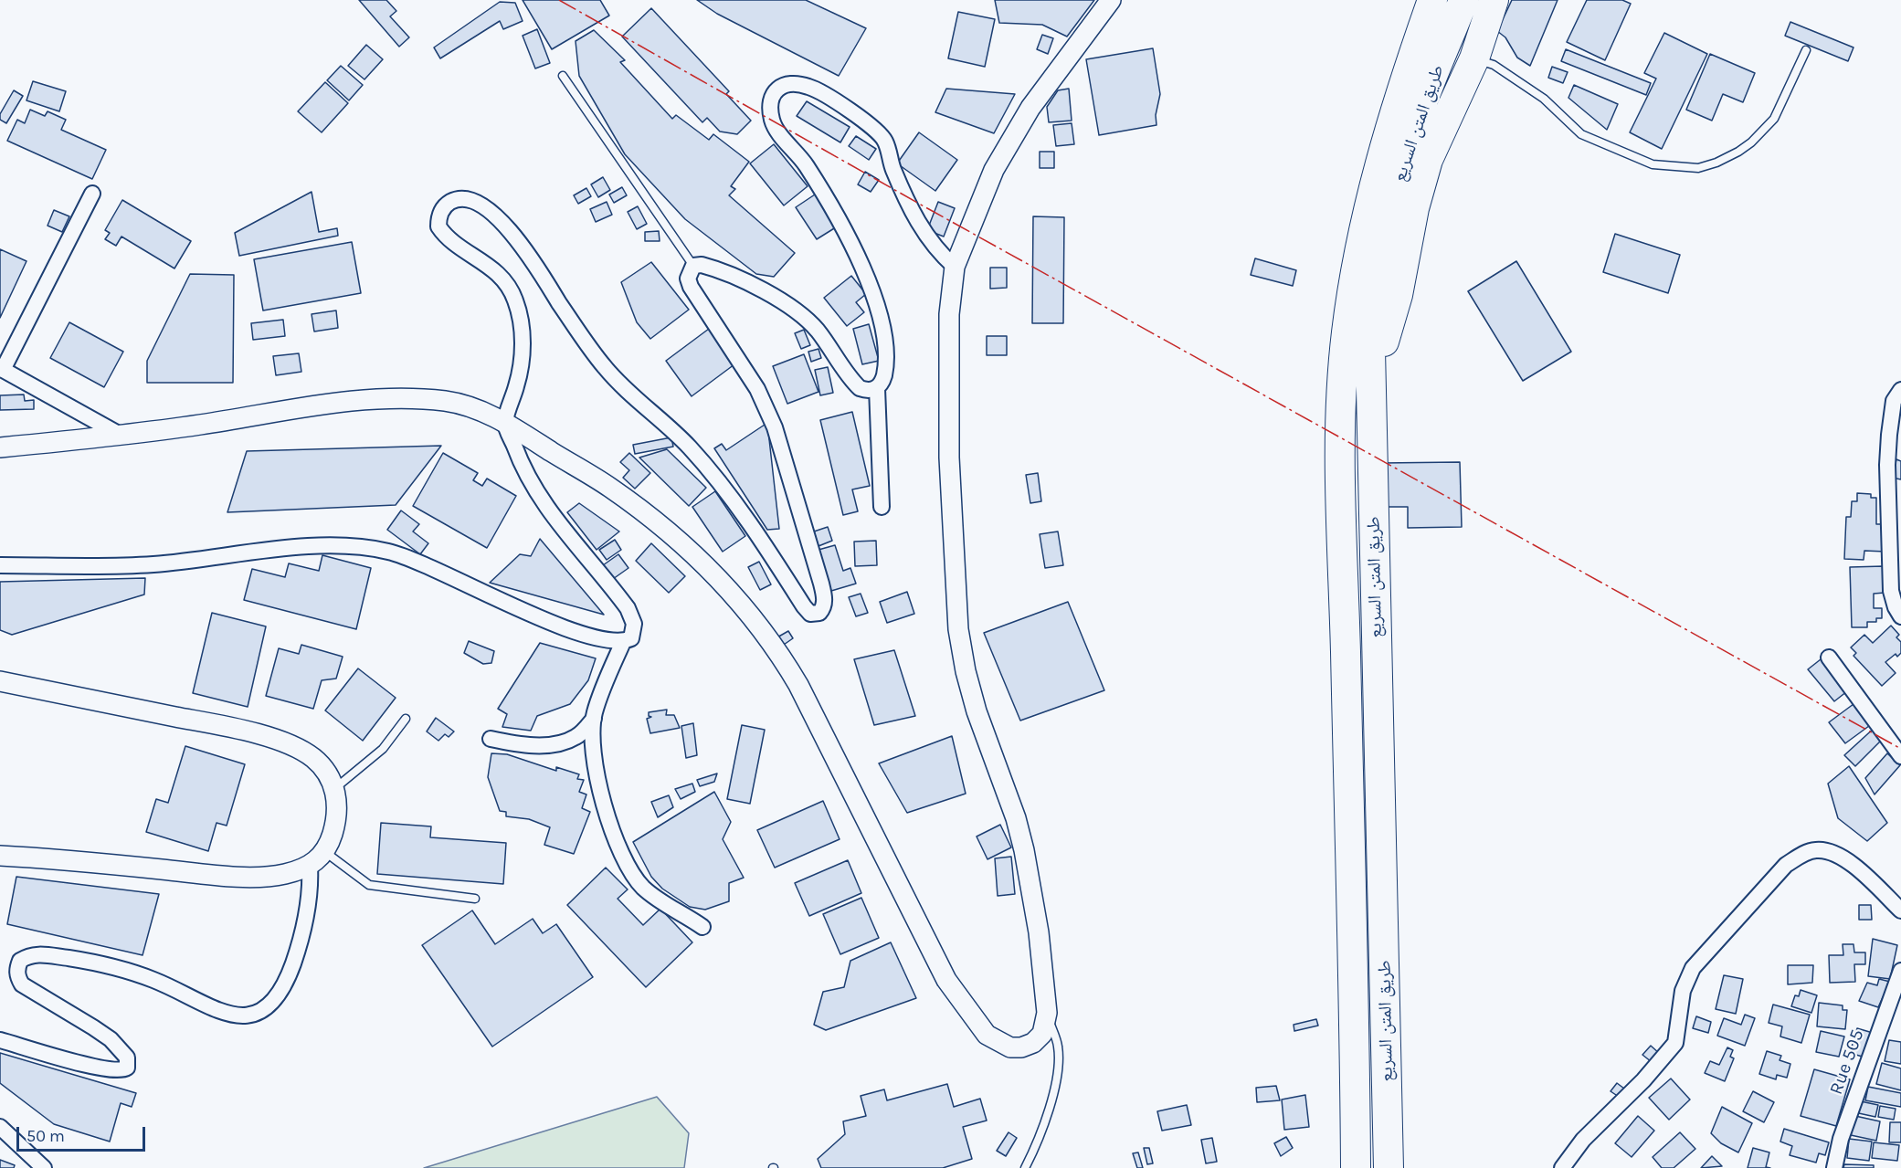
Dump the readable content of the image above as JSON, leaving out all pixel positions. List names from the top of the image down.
{
  "streets": {
    "highway": ["طريق المتن السريع"],
    "street": ["Rue 505"]
  },
  "scale_bar": "50 m"
}
